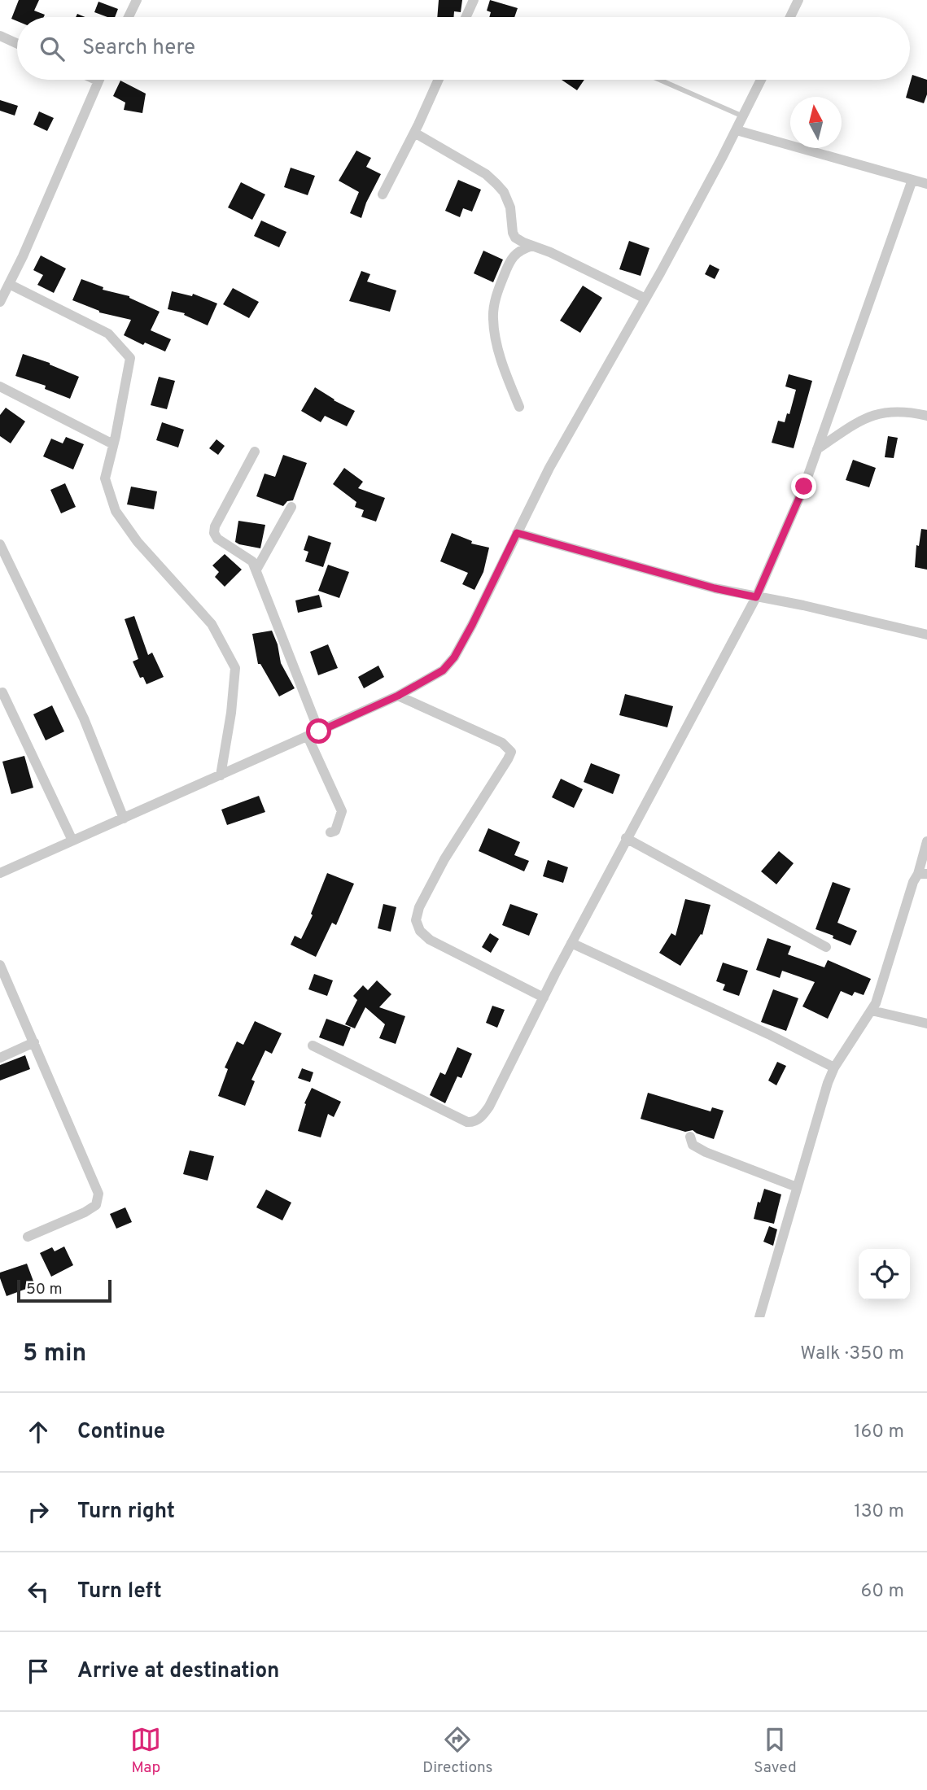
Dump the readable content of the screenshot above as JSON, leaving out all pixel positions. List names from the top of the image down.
{
  "scale_bar": "50 m",
  "north": "top",
  "page": {
    "search": "Search here",
    "scale": "50 m",
    "heading": ["5 min", "Walk · 350 m"],
    "list": [
      ["Continue", "160 m"],
      ["Turn right", "130 m"],
      ["Turn left", "60 m"],
      "Arrive at destination"
    ],
    "nav": ["Map", "Directions", "Saved"]
  }
}
